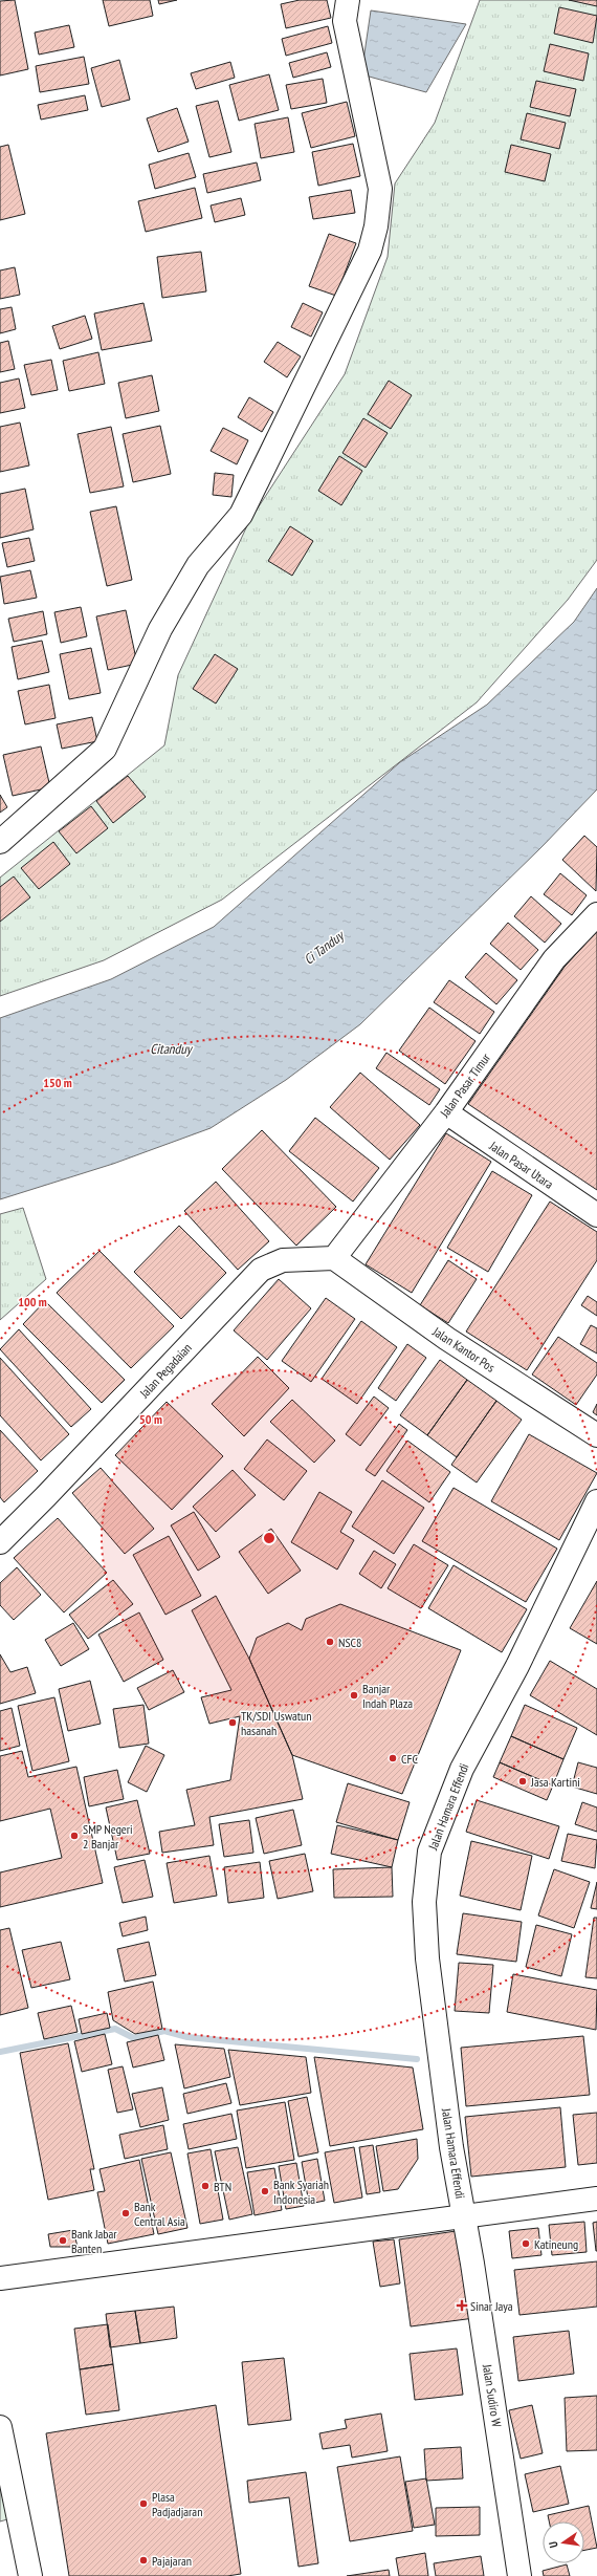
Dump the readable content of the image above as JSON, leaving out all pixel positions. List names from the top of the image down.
{
  "streets": {
    "main road": [
      "Jalan Pasar Timur",
      "Jalan Pasar Utara",
      "Jalan Kantor Pos",
      "Jalan Pegadaian",
      "Jalan Hamara Effendi",
      "Jalan Sudiro W"
    ]
  },
  "crossings": [
    ["Jalan Pasar Timur", "Jalan Pasar Utara"],
    ["Jalan Pasar Timur", "Jalan Kantor Pos"],
    ["Jalan Pasar Timur", "Jalan Pegadaian"],
    ["Jalan Kantor Pos", "Jalan Pegadaian"],
    ["Jalan Hamara Effendi", "Jalan Sudiro W"]
  ],
  "water": ["Ci Tanduy", "Citanduy"],
  "places": {
    "other": [
      "NSC8",
      "Banjar Indah Plaza",
      "TK/SDI Uswatun hasanah",
      "CFC",
      "Jasa Kartini",
      "SMP Negeri 2 Banjar",
      "BTN",
      "Bank Syariah Indonesia",
      "Bank Central Asia",
      "Bank Jabar Banten",
      "Katineung",
      "Plasa Padjadjaran",
      "Pajajaran"
    ],
    "health": ["Sinar Jaya"]
  },
  "north": "left",
  "rings": ["150 m", "100 m", "50 m"]
}
